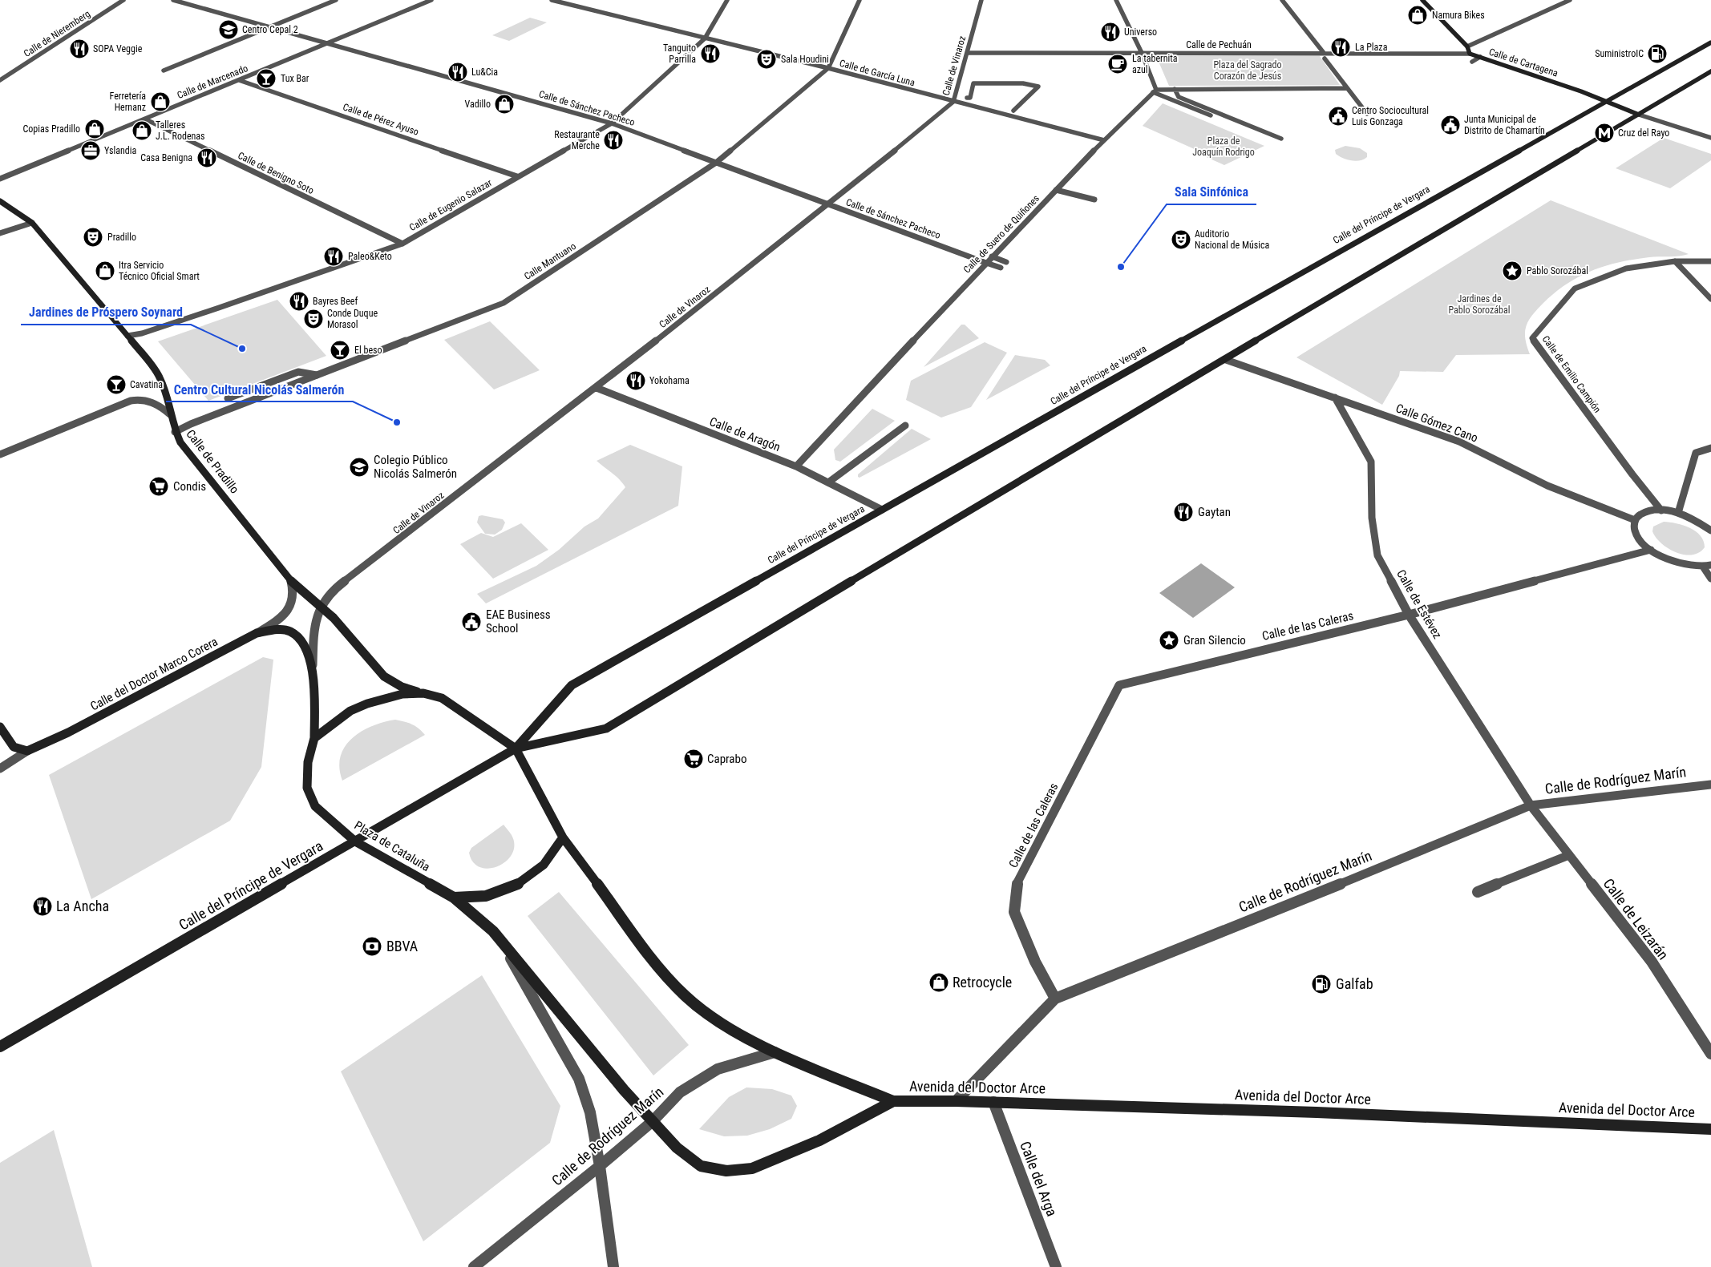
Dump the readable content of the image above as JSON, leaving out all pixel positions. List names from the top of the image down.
{
  "streets": {
    "main road": [
      "Calle de Cartagena",
      "Calle del Príncipe de Vergara",
      "Calle de Pradillo",
      "Calle del Doctor Marco Corera",
      "Plaza de Cataluña",
      "Avenida del Doctor Arce"
    ],
    "street": [
      "Calle de Nieremberg",
      "Calle de Pechuán",
      "Calle de Vinaroz",
      "Calle de García Luna",
      "Calle de Marcenado",
      "Calle de Sánchez Pacheco",
      "Calle de Pérez Ayuso",
      "Calle de Benigno Soto",
      "Calle de Eugenio Salazar",
      "Calle de Suero de Quiñones",
      "Calle Mantuano",
      "Calle de Emilio Campión",
      "Calle Gómez Cano",
      "Calle de Aragón",
      "Calle de Estévez",
      "Calle de las Caleras",
      "Calle de Rodríguez Marín",
      "Calle de Leizarán",
      "Calle del Arga"
    ]
  },
  "crossings": [
    ["Calle de Pechuán", "Calle de Cartagena"],
    ["Calle de Pechuán", "Calle de Vinaroz"],
    ["Calle de Cartagena", "Calle del Príncipe de Vergara"],
    ["Calle de Vinaroz", "Calle de García Luna"],
    ["Calle de Vinaroz", "Calle de Sánchez Pacheco"],
    ["Calle de Vinaroz", "Calle de Aragón"],
    ["Calle de Vinaroz", "Calle de Pradillo"],
    ["Calle de García Luna", "Calle de Eugenio Salazar"],
    ["Calle de García Luna", "Calle de Suero de Quiñones"],
    ["Calle de García Luna", "Calle Mantuano"],
    ["Calle de Marcenado", "Calle de Sánchez Pacheco"],
    ["Calle de Marcenado", "Calle de Pérez Ayuso"],
    ["Calle de Marcenado", "Calle de Benigno Soto"],
    ["Calle de Sánchez Pacheco", "Calle de Eugenio Salazar"],
    ["Calle de Sánchez Pacheco", "Calle de Suero de Quiñones"],
    ["Calle de Sánchez Pacheco", "Calle Mantuano"],
    ["Calle de Pérez Ayuso", "Calle de Eugenio Salazar"],
    ["Calle de Benigno Soto", "Calle de Eugenio Salazar"],
    ["Calle de Eugenio Salazar", "Calle de Pradillo"],
    ["Calle del Príncipe de Vergara", "Calle Gómez Cano"],
    ["Calle del Príncipe de Vergara", "Calle de Aragón"],
    ["Calle del Príncipe de Vergara", "Plaza de Cataluña"],
    ["Calle de Suero de Quiñones", "Calle de Aragón"],
    ["Calle Mantuano", "Calle de Pradillo"],
    ["Calle Gómez Cano", "Calle de Estévez"],
    ["Calle de Pradillo", "Calle del Doctor Marco Corera"],
    ["Calle de Estévez", "Calle de las Caleras"],
    ["Calle de Estévez", "Calle de Rodríguez Marín"],
    ["Calle de Estévez", "Calle de Leizarán"],
    ["Calle de las Caleras", "Calle de Rodríguez Marín"],
    ["Calle de Rodríguez Marín", "Plaza de Cataluña"],
    ["Calle de Rodríguez Marín", "Calle de Leizarán"],
    ["Calle de Rodríguez Marín", "Avenida del Doctor Arce"],
    ["Plaza de Cataluña", "Avenida del Doctor Arce"],
    ["Avenida del Doctor Arce", "Calle del Arga"]
  ],
  "parks": ["Plaza del Sagrado Corazón de Jesús", "Plaza de Joaquín Rodrigo", "Jardines de Pablo Sorozábal"],
  "places": {
    "shop": [
      "Namura Bikes",
      "Ferretería Hernanz",
      "Vadillo",
      "Copias Pradillo",
      "Talleres J.L. Rodenas",
      "Itra Servicio Técnico Oficial Smart",
      "Retrocycle"
    ],
    "school or university": ["Centro Cepal 2", "Colegio Público Nicolás Salmerón"],
    "restaurant": [
      "Universo",
      "La Plaza",
      "SOPA Veggie",
      "Tanguito Parrilla",
      "Lu&Cia",
      "Restaurante Merche",
      "Casa Benigna",
      "Paleo&Keto",
      "Bayres Beef",
      "Yokohama",
      "Gaytan",
      "La Ancha"
    ],
    "fuel station": ["SuministroIC", "Galfab"],
    "theatre": [
      "Sala Houdini",
      "Pradillo",
      "Auditorio Nacional de Música",
      "Conde Duque Morasol"
    ],
    "cafe": ["La tabernita azul"],
    "bar": ["Tux Bar", "El beso", "Cavatina"],
    "public building": ["Centro Sociocultural Luis Gonzaga", "Junta Municipal de Distrito de Chamartín", "EAE Business School"],
    "metro station": ["Cruz del Rayo"],
    "office": ["Yslandia"],
    "other": ["Sala Sinfónica", "Jardines de Próspero Soynard", "Centro Cultural Nicolás Salmerón"],
    "place": ["Pablo Sorozábal", "Gran Silencio"],
    "supermarket": ["Condis", "Caprabo"],
    "bank": ["BBVA"]
  }
}
